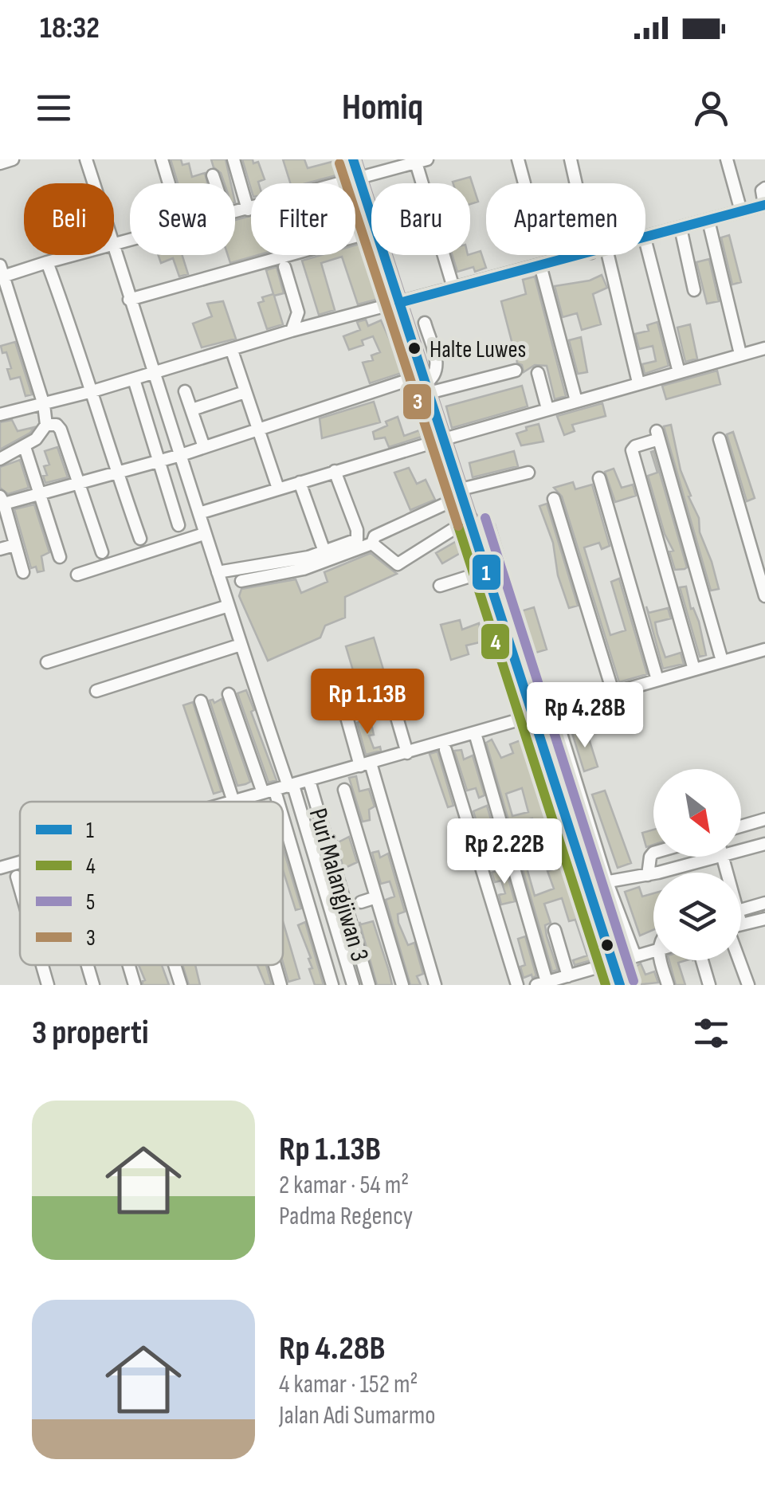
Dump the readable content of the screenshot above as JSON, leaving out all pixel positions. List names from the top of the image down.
{
  "streets": {
    "street": ["Puri Malangjiwan 3"]
  },
  "places": ["Halte Luwes"],
  "lines": [
    "transit line 1",
    "transit line 3",
    "transit line 5",
    "transit line 4"
  ],
  "legend": [
    "1",
    "4",
    "5",
    "3"
  ],
  "north": "bottom right",
  "page": {
    "status": "18:32",
    "header": "Homiq",
    "chip": [
      "Beli",
      "Sewa",
      "Filter",
      "Baru",
      "Apartemen"
    ],
    "price": ["Rp 1.13B", "Rp 4.28B", "Rp 2.22B"],
    "heading": "3 properti",
    "list": [
      {
        "name": "Rp 1.13B",
        "note": "2 kamar · 54 m² · Padma Regency"
      },
      {
        "name": "Rp 4.28B",
        "note": "4 kamar · 152 m² · Jalan Adi Sumarmo"
      }
    ]
  }
}
